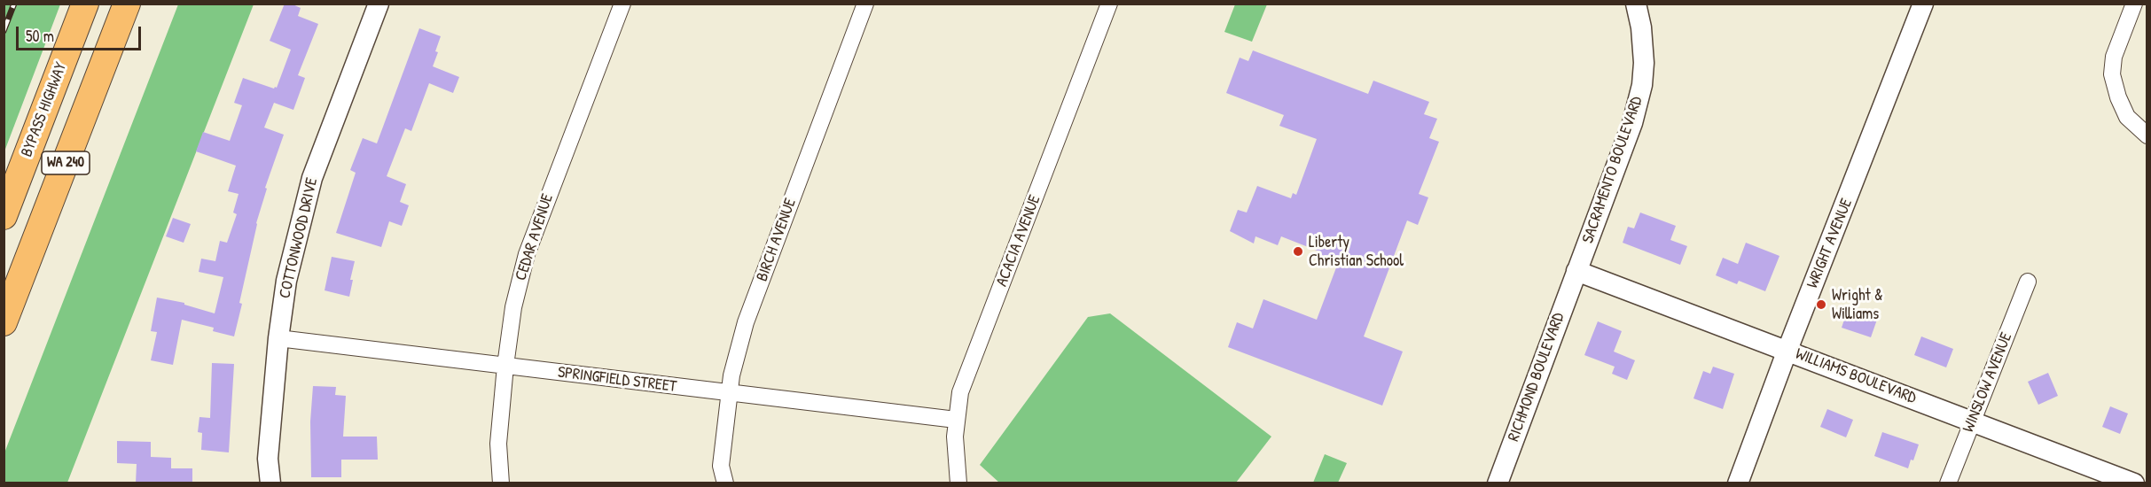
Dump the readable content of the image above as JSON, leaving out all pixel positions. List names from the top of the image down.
{
  "streets": {
    "highway": ["BYPASS HIGHWAY", "WA 240"],
    "street": [
      "SACRAMENTO BOULEVARD",
      "CEDAR AVENUE",
      "COTTONWOOD DRIVE",
      "BIRCH AVENUE",
      "ACACIA AVENUE",
      "WRIGHT AVENUE",
      "WILLIAMS BOULEVARD",
      "RICHMOND BOULEVARD",
      "SPRINGFIELD STREET",
      "WINSLOW AVENUE"
    ]
  },
  "crossings": [
    ["SACRAMENTO BOULEVARD", "WILLIAMS BOULEVARD"],
    ["SACRAMENTO BOULEVARD", "RICHMOND BOULEVARD"],
    ["CEDAR AVENUE", "SPRINGFIELD STREET"],
    ["COTTONWOOD DRIVE", "SPRINGFIELD STREET"],
    ["BIRCH AVENUE", "SPRINGFIELD STREET"],
    ["ACACIA AVENUE", "SPRINGFIELD STREET"],
    ["WRIGHT AVENUE", "WILLIAMS BOULEVARD"],
    ["WILLIAMS BOULEVARD", "RICHMOND BOULEVARD"],
    ["WILLIAMS BOULEVARD", "WINSLOW AVENUE"]
  ],
  "places": ["Liberty Christian School", "Wright & Williams"],
  "scale_bar": "50 m"
}
